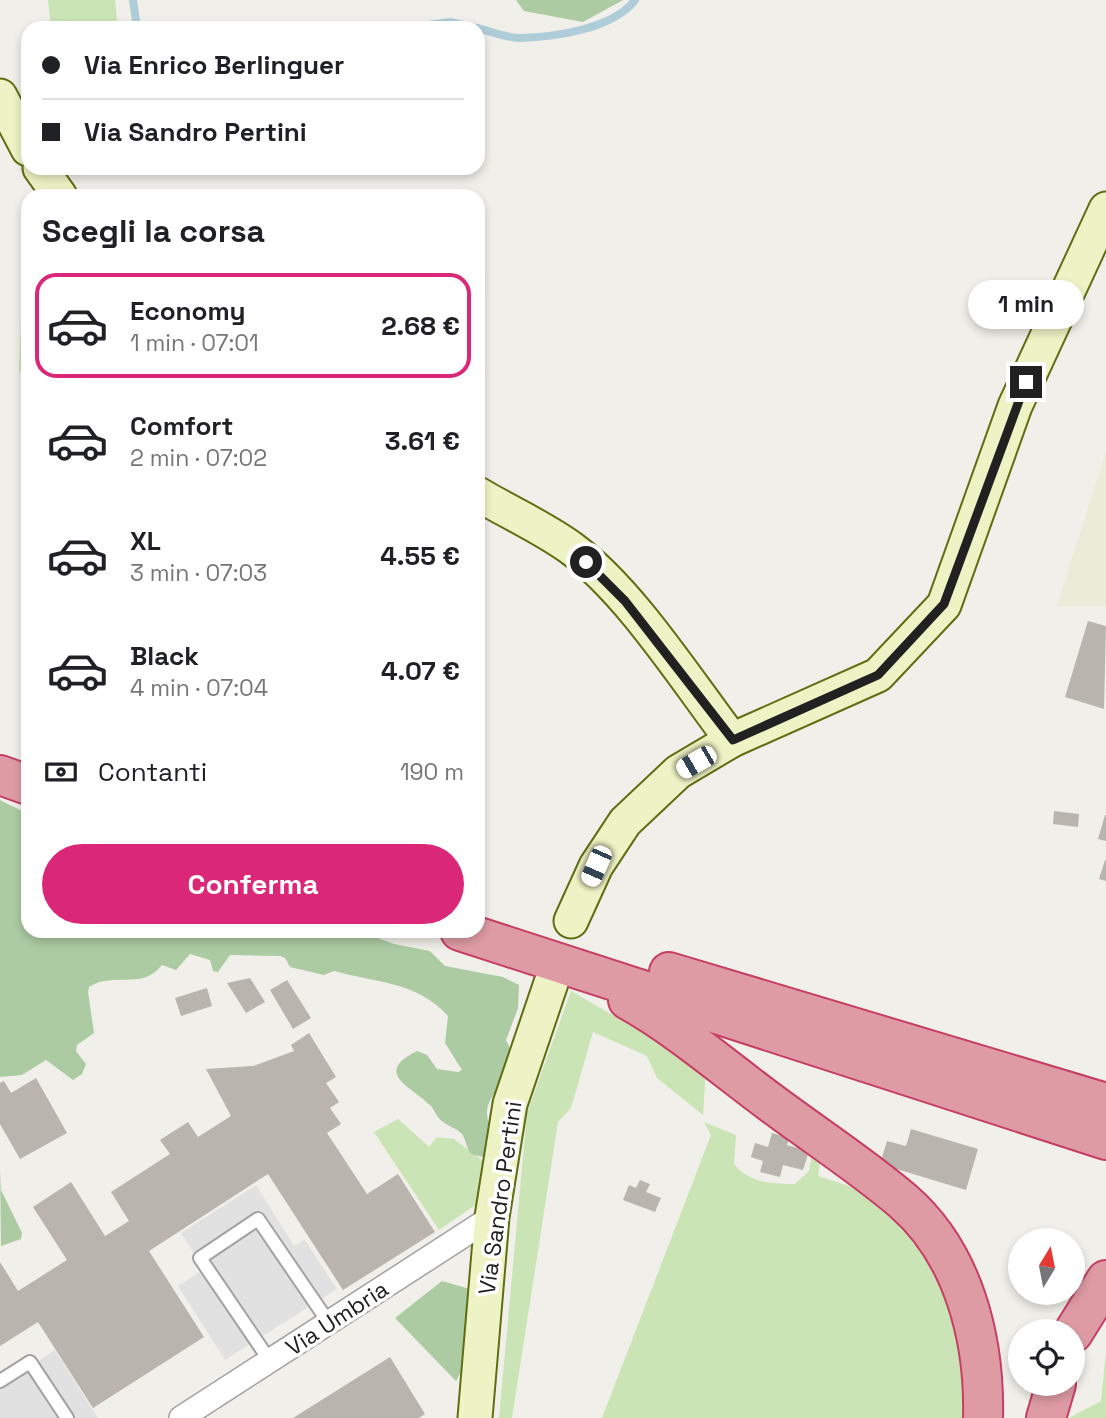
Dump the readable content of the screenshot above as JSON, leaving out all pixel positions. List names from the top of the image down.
{
  "streets": {
    "street": ["Via Sandro Pertini", "Via Umbria"]
  },
  "crossings": [
    ["Via Sandro Pertini", "Via Umbria"]
  ],
  "north": "top",
  "page": {
    "banner": ["Via Enrico Berlinguer", "Via Sandro Pertini"],
    "heading": "Scegli la corsa",
    "list": [
      {
        "name": "Economy",
        "note": "1 min · 07:01",
        "value": "2.68 €"
      },
      {
        "name": "Comfort",
        "note": "2 min · 07:02",
        "value": "3.61 €"
      },
      {
        "name": "XL",
        "note": "3 min · 07:03",
        "value": "4.55 €"
      },
      {
        "name": "Black",
        "note": "4 min · 07:04",
        "value": "4.07 €"
      }
    ],
    "bubble": "1 min",
    "pay": ["Contanti", "190 m"],
    "buttons": "Conferma"
  }
}
